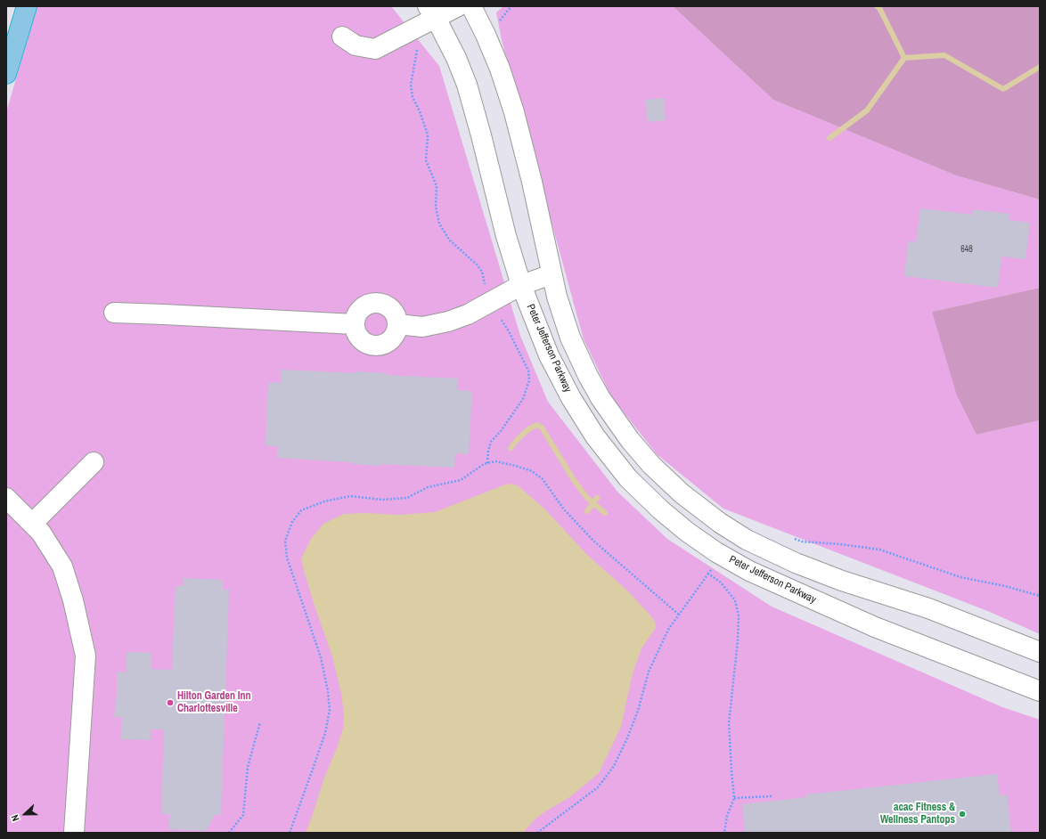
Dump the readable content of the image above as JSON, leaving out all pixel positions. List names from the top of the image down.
{
  "streets": {
    "street": ["Peter Jefferson Parkway"]
  },
  "places": ["Hilton Garden Inn Charlottesville", "acac Fitness & Wellness Pantops"],
  "house_numbers": ["648"],
  "north": "left"
}
